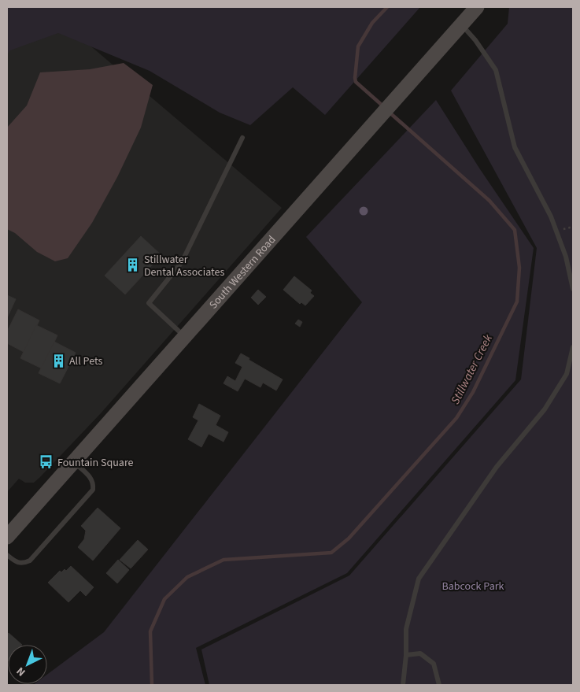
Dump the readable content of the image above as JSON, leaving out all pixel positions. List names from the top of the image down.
{
  "streets": {
    "main road": ["South Western Road"]
  },
  "water": ["Stillwater Creek"],
  "parks": ["Babcock Park"],
  "places": {
    "building": ["Stillwater Dental Associates", "All Pets"],
    "bus stop": ["Fountain Square"]
  },
  "north": "bottom left"
}
